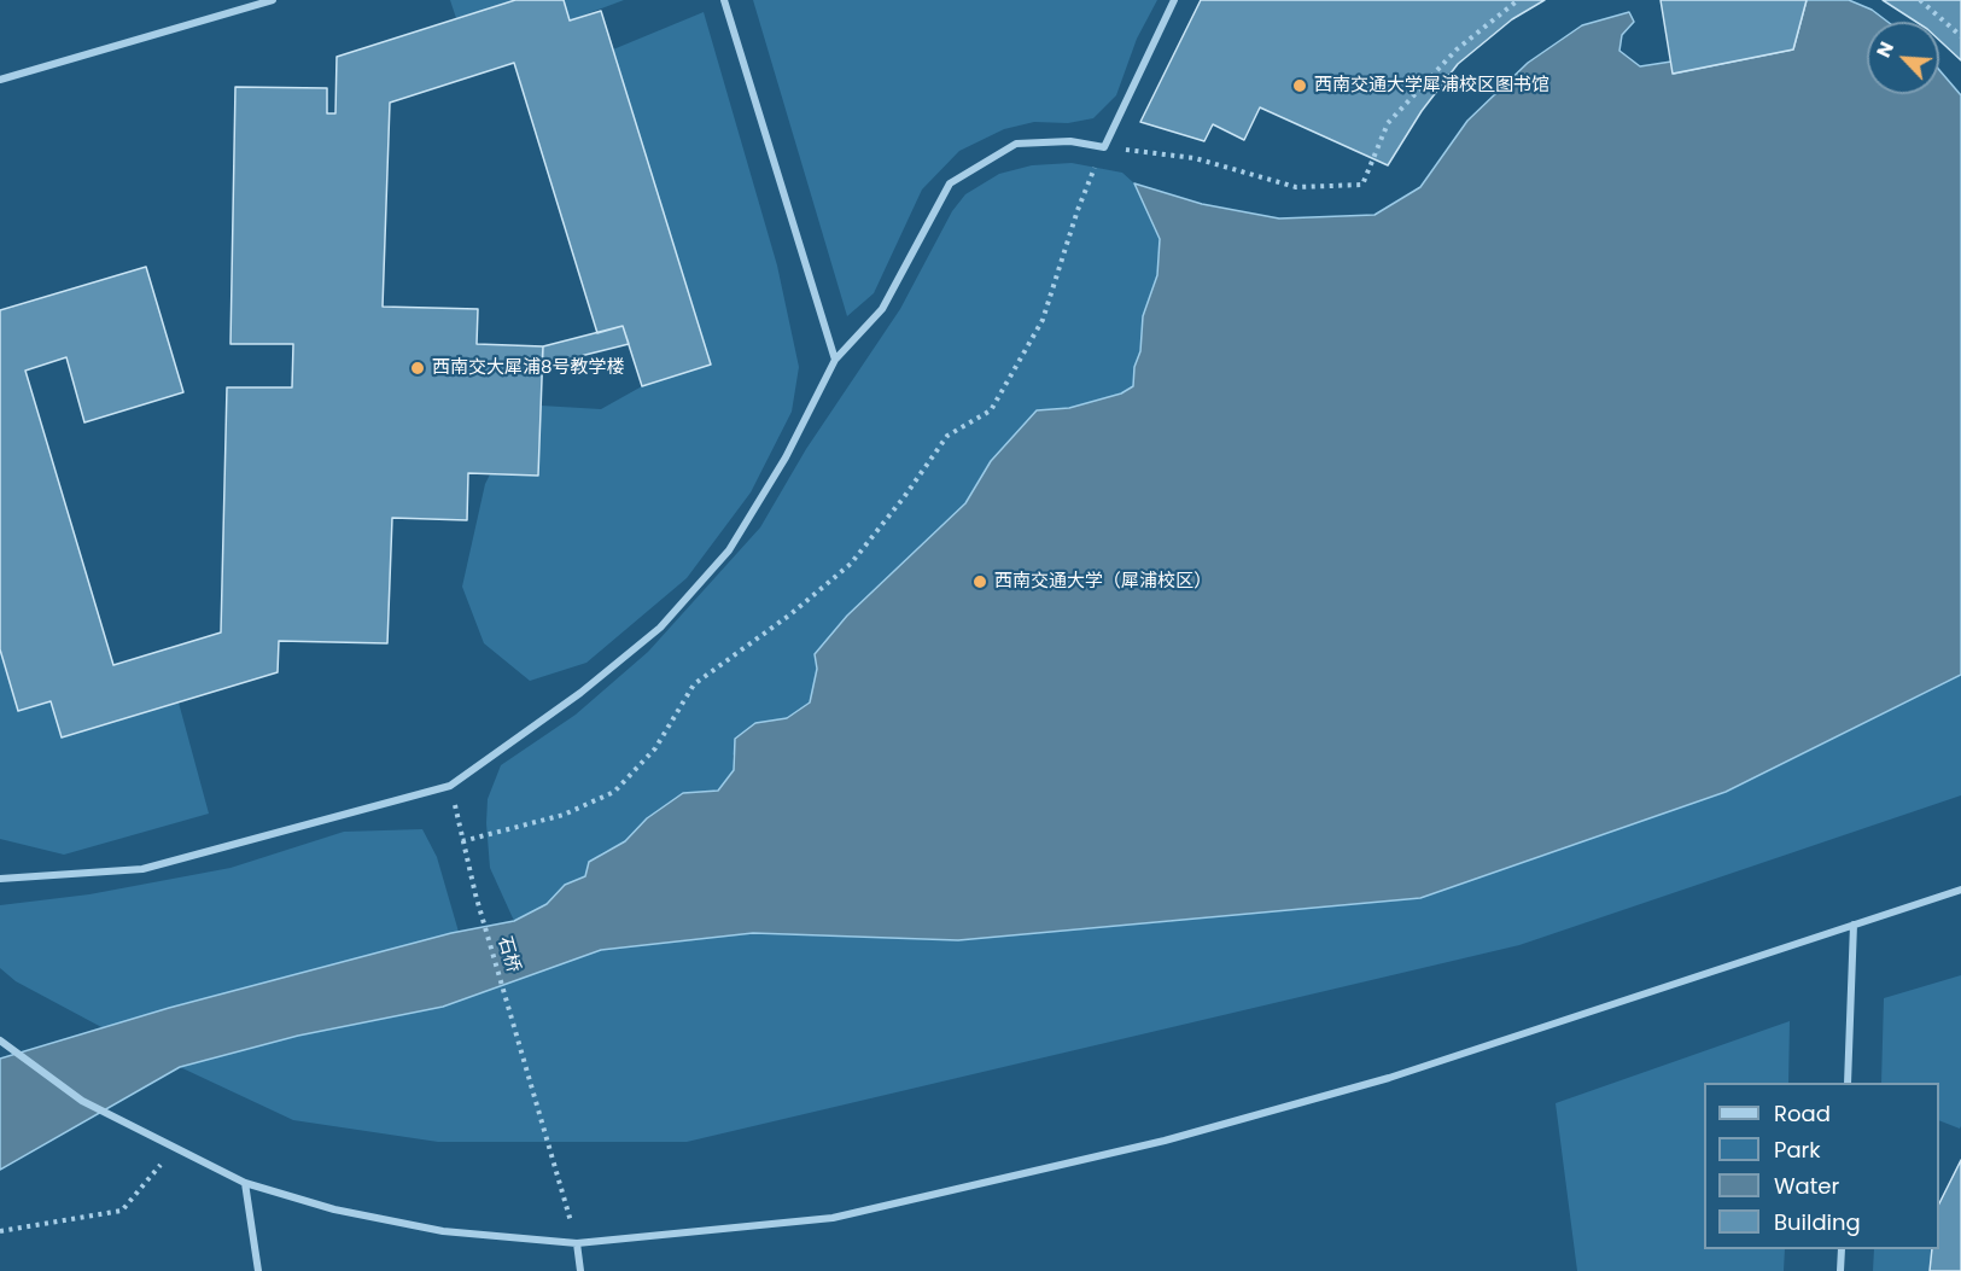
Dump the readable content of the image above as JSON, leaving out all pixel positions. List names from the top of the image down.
{
  "streets": {
    "path": ["石桥"]
  },
  "places": ["西南交通大学犀浦校区图书馆", "西南交大犀浦8号教学楼", "西南交通大学（犀浦校区）"],
  "legend": [
    "Road",
    "Park",
    "Water",
    "Building"
  ],
  "north": "top left"
}
